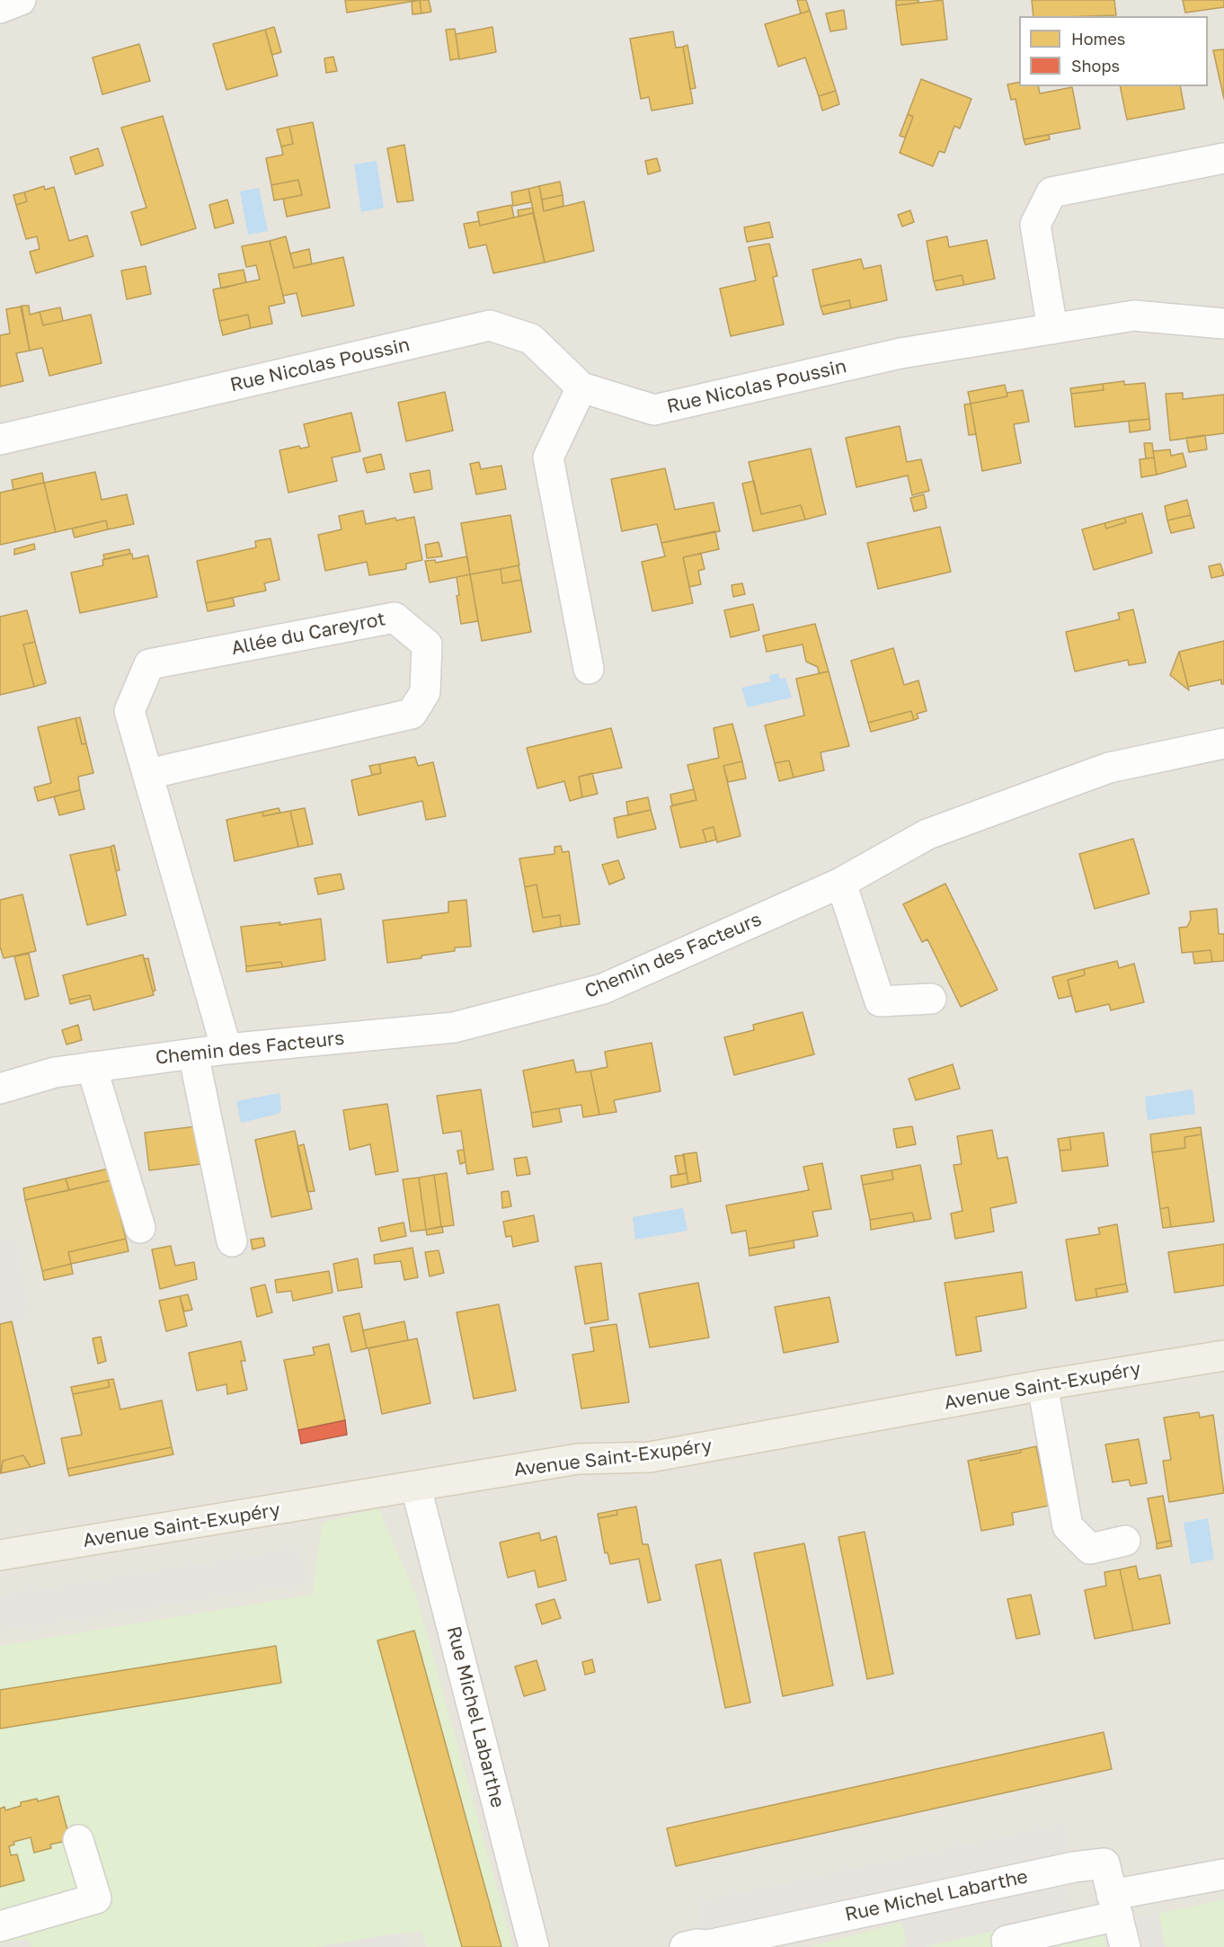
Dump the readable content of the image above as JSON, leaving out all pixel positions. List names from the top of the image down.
{
  "streets": {
    "main road": ["Avenue Saint-Exupéry"],
    "street": [
      "Rue Nicolas Poussin",
      "Allée du Careyrot",
      "Chemin des Facteurs",
      "Rue Michel Labarthe"
    ]
  },
  "crossings": [
    ["Allée du Careyrot", "Chemin des Facteurs"],
    ["Avenue Saint-Exupéry", "Rue Michel Labarthe"]
  ],
  "legend": ["Homes", "Shops"]
}
